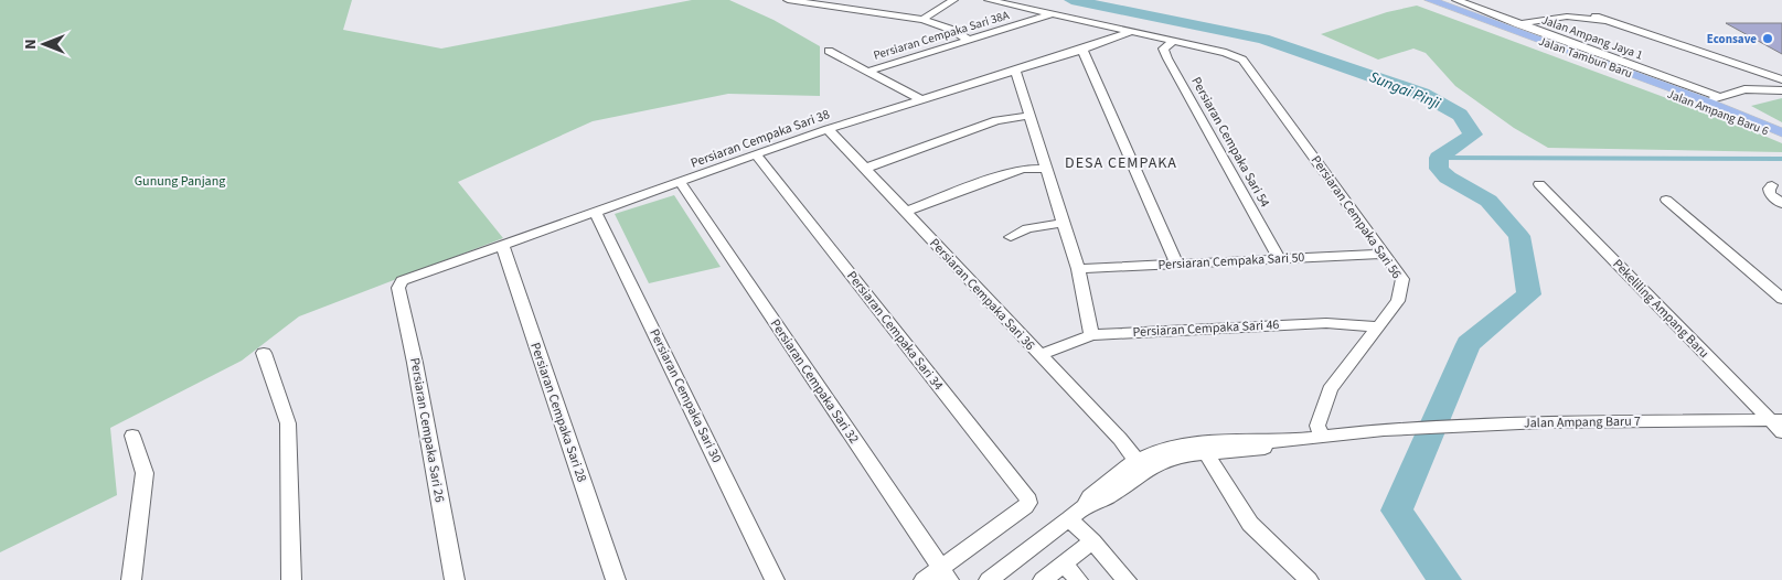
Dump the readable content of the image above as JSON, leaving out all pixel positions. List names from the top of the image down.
{
  "streets": {
    "main road": ["Jalan Tambun Baru", "Jalan Ampang Baru 6"],
    "street": [
      "Persiaran Cempaka Sari 38A",
      "Jalan Ampang Jaya 1",
      "Persiaran Cempaka Sari 38",
      "Persiaran Cempaka Sari 54",
      "Persiaran Cempaka Sari 56",
      "Persiaran Cempaka Sari 50",
      "Persiaran Cempaka Sari 36",
      "Pekeliling Ampang Baru",
      "Persiaran Cempaka Sari 46",
      "Persiaran Cempaka Sari 34",
      "Persiaran Cempaka Sari 32",
      "Persiaran Cempaka Sari 30",
      "Persiaran Cempaka Sari 28",
      "Jalan Ampang Baru 7",
      "Persiaran Cempaka Sari 26"
    ]
  },
  "crossings": [
    ["Persiaran Cempaka Sari 38A", "Persiaran Cempaka Sari 38"],
    ["Jalan Ampang Jaya 1", "Jalan Tambun Baru"],
    ["Jalan Ampang Jaya 1", "Jalan Ampang Baru 6"],
    ["Jalan Tambun Baru", "Jalan Ampang Baru 6"],
    ["Persiaran Cempaka Sari 38", "Persiaran Cempaka Sari 36"],
    ["Persiaran Cempaka Sari 38", "Persiaran Cempaka Sari 34"],
    ["Persiaran Cempaka Sari 38", "Persiaran Cempaka Sari 32"],
    ["Persiaran Cempaka Sari 38", "Persiaran Cempaka Sari 30"],
    ["Persiaran Cempaka Sari 38", "Persiaran Cempaka Sari 28"],
    ["Persiaran Cempaka Sari 38", "Persiaran Cempaka Sari 26"],
    ["Persiaran Cempaka Sari 54", "Persiaran Cempaka Sari 56"],
    ["Persiaran Cempaka Sari 54", "Persiaran Cempaka Sari 50"],
    ["Persiaran Cempaka Sari 56", "Persiaran Cempaka Sari 50"],
    ["Persiaran Cempaka Sari 56", "Persiaran Cempaka Sari 46"],
    ["Persiaran Cempaka Sari 56", "Jalan Ampang Baru 7"],
    ["Persiaran Cempaka Sari 36", "Persiaran Cempaka Sari 46"],
    ["Pekeliling Ampang Baru", "Jalan Ampang Baru 7"],
    ["Persiaran Cempaka Sari 34", "Persiaran Cempaka Sari 32"]
  ],
  "districts": ["DESA CEMPAKA"],
  "water": ["Sungai Pinji"],
  "parks": ["Gunung Panjang"],
  "places": ["Econsave"],
  "north": "left"
}
